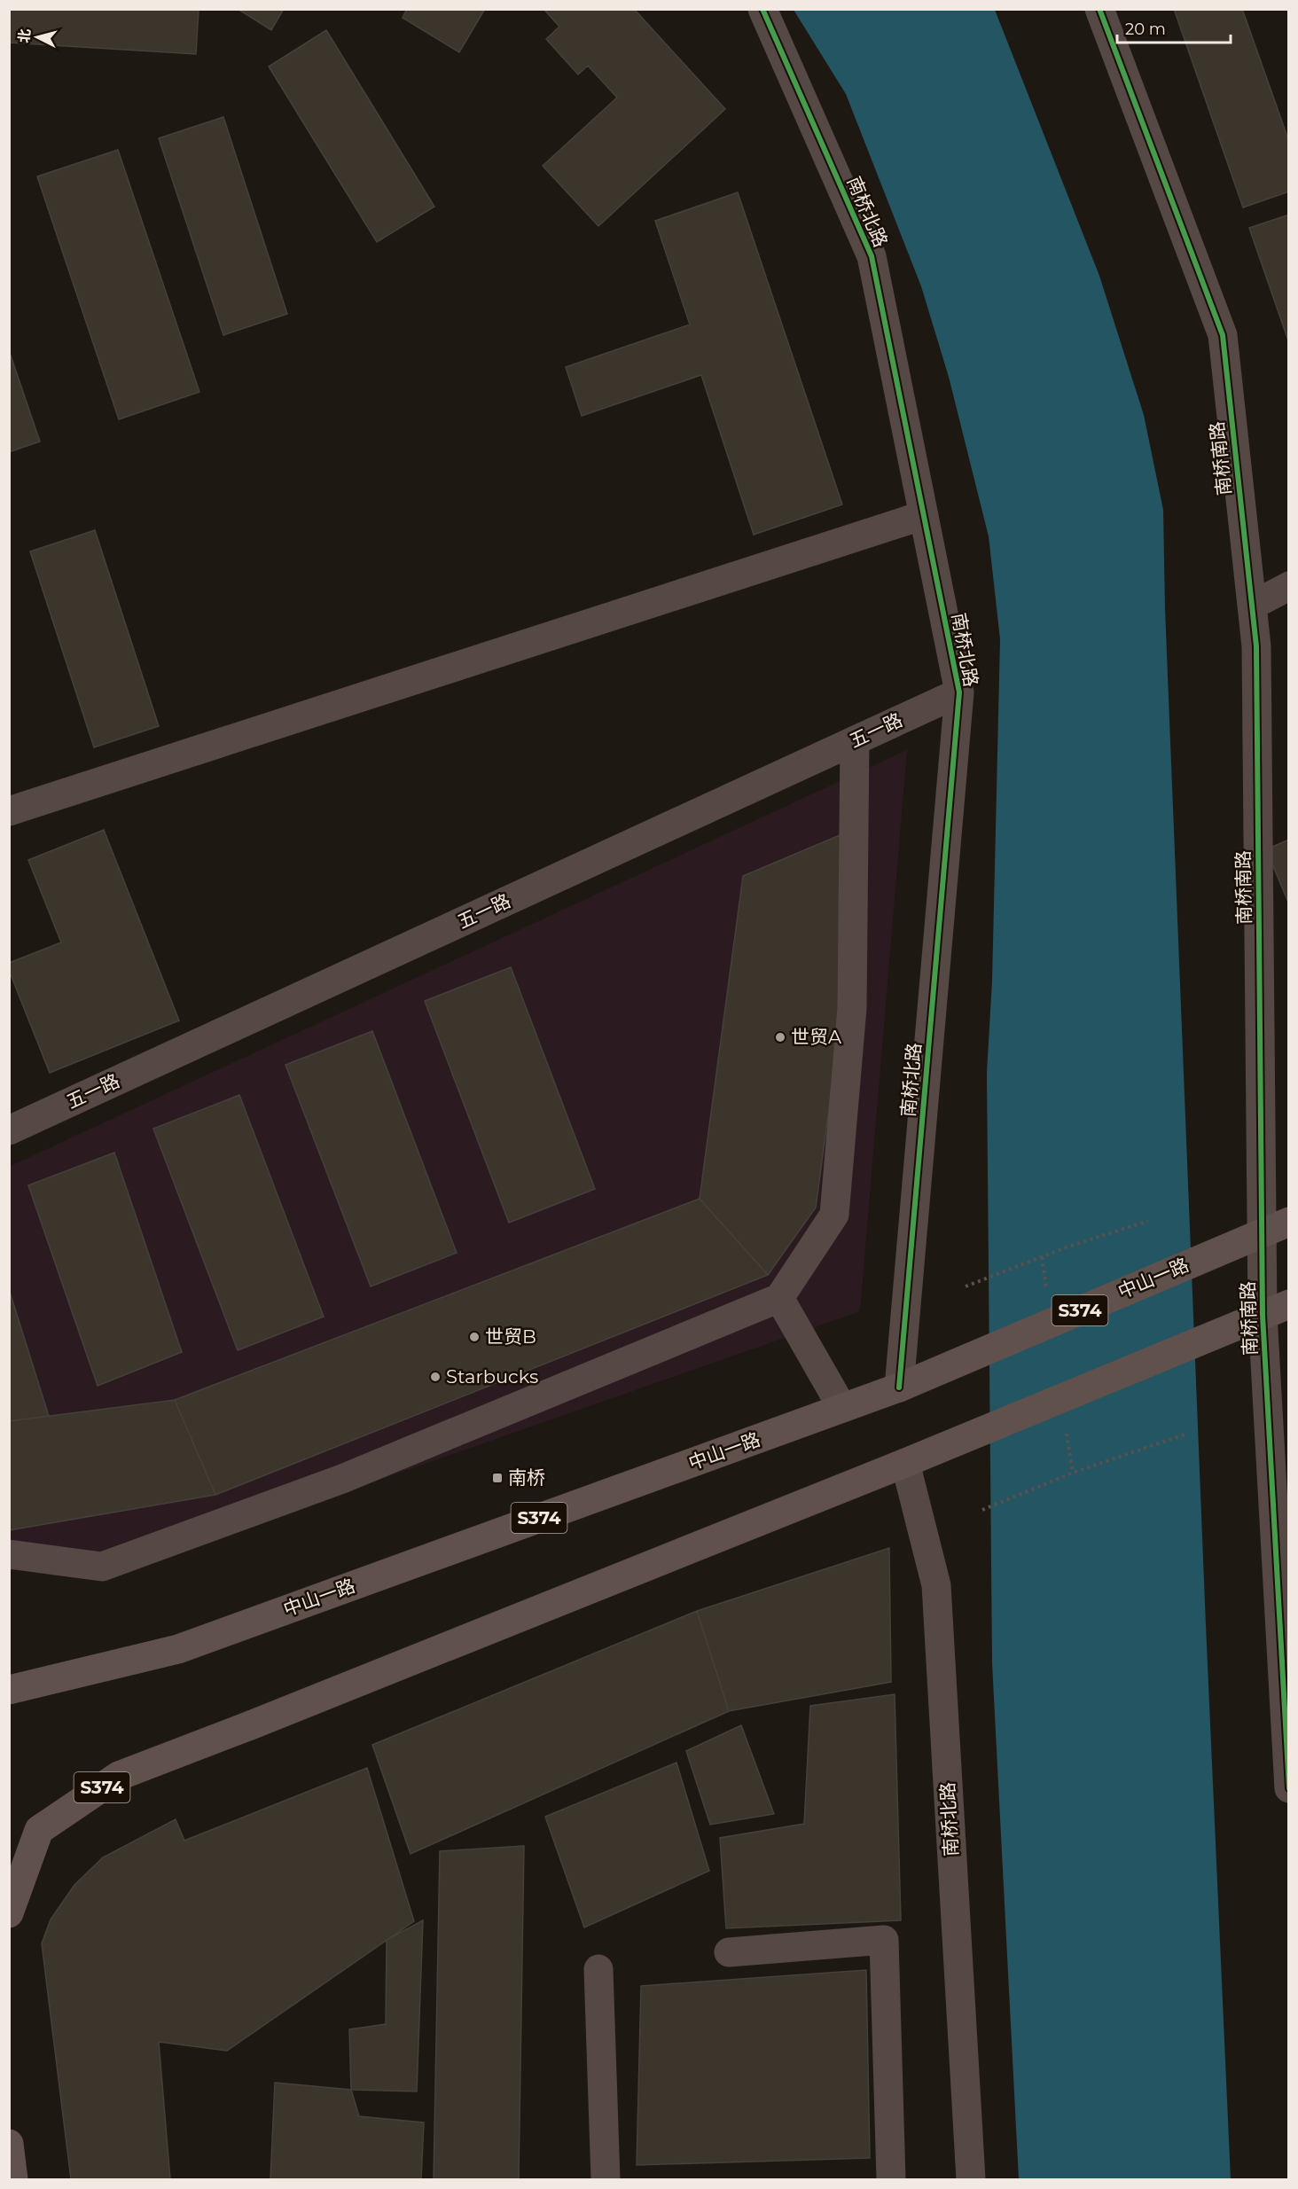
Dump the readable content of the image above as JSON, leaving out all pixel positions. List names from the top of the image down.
{
  "streets": {
    "main road": ["中山一路", "S374"],
    "street": ["南桥北路", "南桥南路", "五一路"]
  },
  "crossings": [
    ["南桥北路", "五一路"],
    ["南桥北路", "中山一路"],
    ["南桥北路", "S374"],
    ["南桥南路", "中山一路"],
    ["南桥南路", "S374"]
  ],
  "places": {
    "other": ["世贸A", "世贸B", "Starbucks"],
    "transit": ["南桥"]
  },
  "scale_bar": "20 m",
  "north": "left"
}
